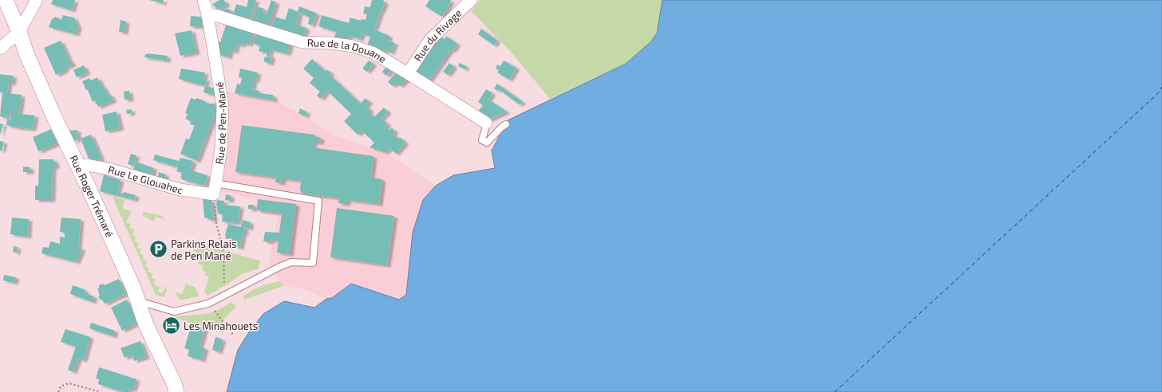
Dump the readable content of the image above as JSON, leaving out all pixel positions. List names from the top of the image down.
{
  "streets": {
    "street": [
      "Rue du Rivage",
      "Rue de la Douane",
      "Rue de Pen-Mané",
      "Rue Le Glouahec",
      "Rue Roger Trémaré"
    ]
  },
  "crossings": [
    ["Rue du Rivage", "Rue de la Douane"],
    ["Rue de la Douane", "Rue de Pen-Mané"],
    ["Rue de Pen-Mané", "Rue Le Glouahec"],
    ["Rue Le Glouahec", "Rue Roger Trémaré"]
  ],
  "places": {
    "parking": ["Parkins Relais de Pen Mané"],
    "hotel": ["Les Minahouets"]
  }
}
